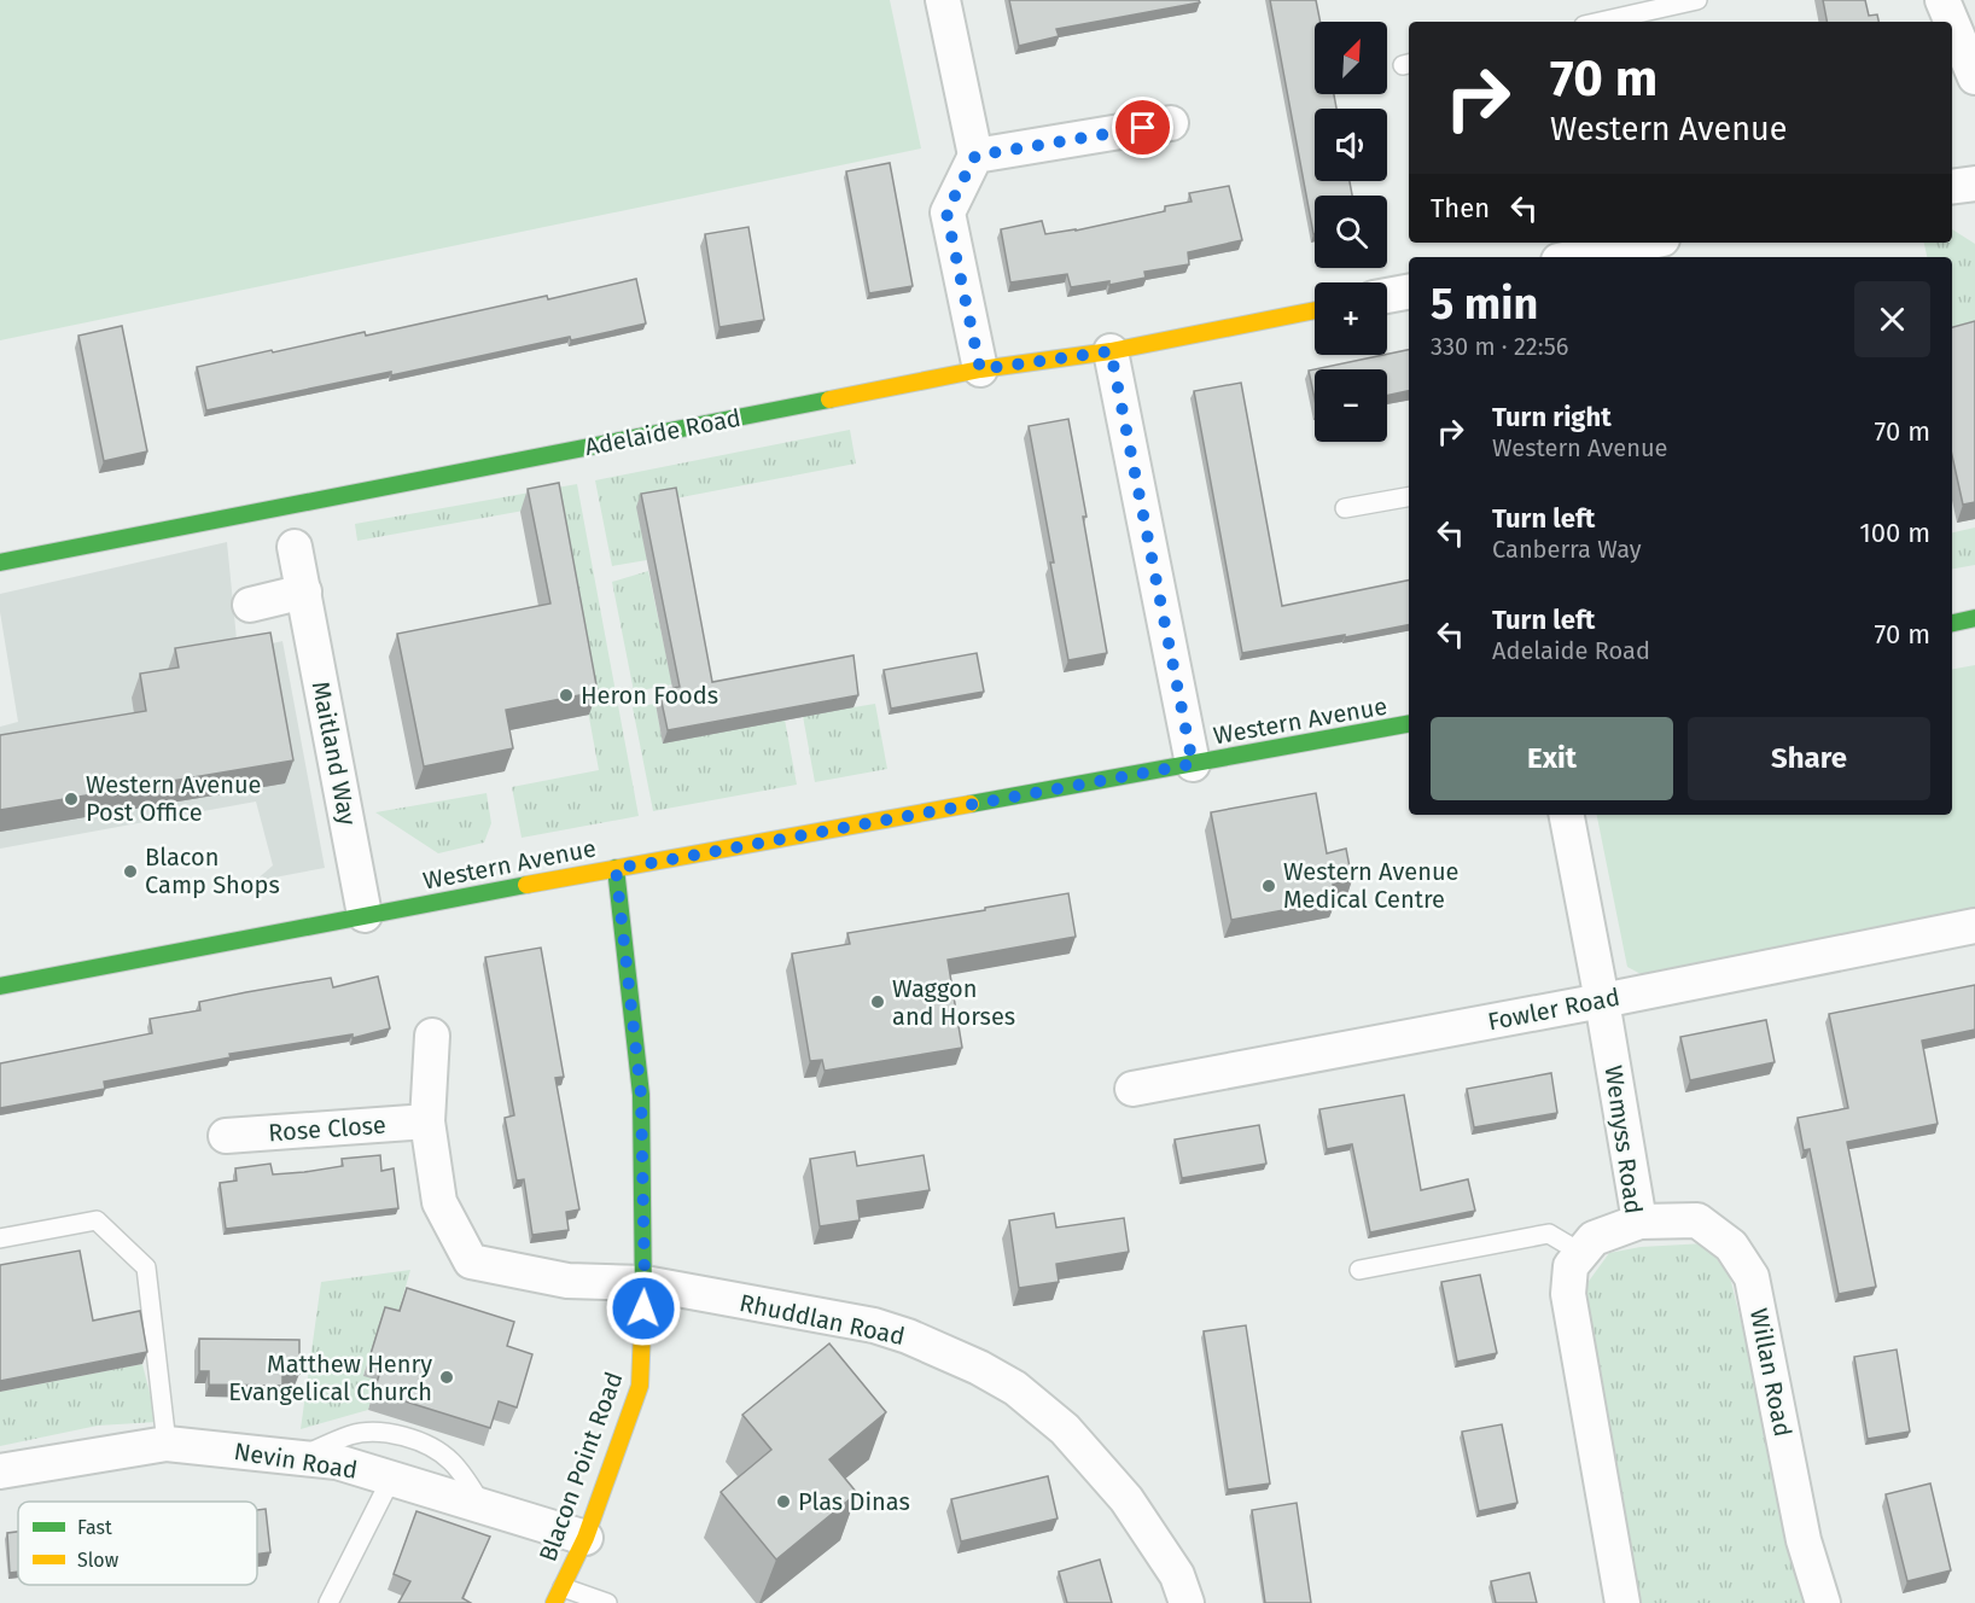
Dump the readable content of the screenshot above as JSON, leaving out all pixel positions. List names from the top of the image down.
{
  "streets": {
    "street": [
      "Adelaide Road",
      "Western Avenue",
      "Maitland Way",
      "Fowler Road",
      "Rose Close",
      "Wemyss Road",
      "Rhuddlan Road",
      "Willan Road",
      "Nevin Road",
      "Blacon Point Road"
    ]
  },
  "crossings": [
    ["Western Avenue", "Maitland Way"],
    ["Western Avenue", "Blacon Point Road"],
    ["Fowler Road", "Wemyss Road"],
    ["Wemyss Road", "Willan Road"],
    ["Rhuddlan Road", "Blacon Point Road"],
    ["Nevin Road", "Blacon Point Road"]
  ],
  "places": [
    "Heron Foods",
    "Western Avenue Post Office",
    "Blacon Camp Shops",
    "Western Avenue Medical Centre",
    "Waggon and Horses",
    "Matthew Henry Evangelical Church",
    "Plas Dinas"
  ],
  "legend": ["Fast", "Slow"],
  "north": "top right",
  "page": {
    "map_buttons": ["+", "−"],
    "turn": ["70 m", "Western Avenue"],
    "then": "Then",
    "heading": ["5 min", "330 m · 22:56"],
    "list": [
      {
        "name": "Turn right",
        "note": "Western Avenue",
        "value": "70 m"
      },
      {
        "name": "Turn left",
        "note": "Canberra Way",
        "value": "100 m"
      },
      {
        "name": "Turn left",
        "note": "Adelaide Road",
        "value": "70 m"
      }
    ],
    "buttons": ["Exit", "Share"]
  }
}
